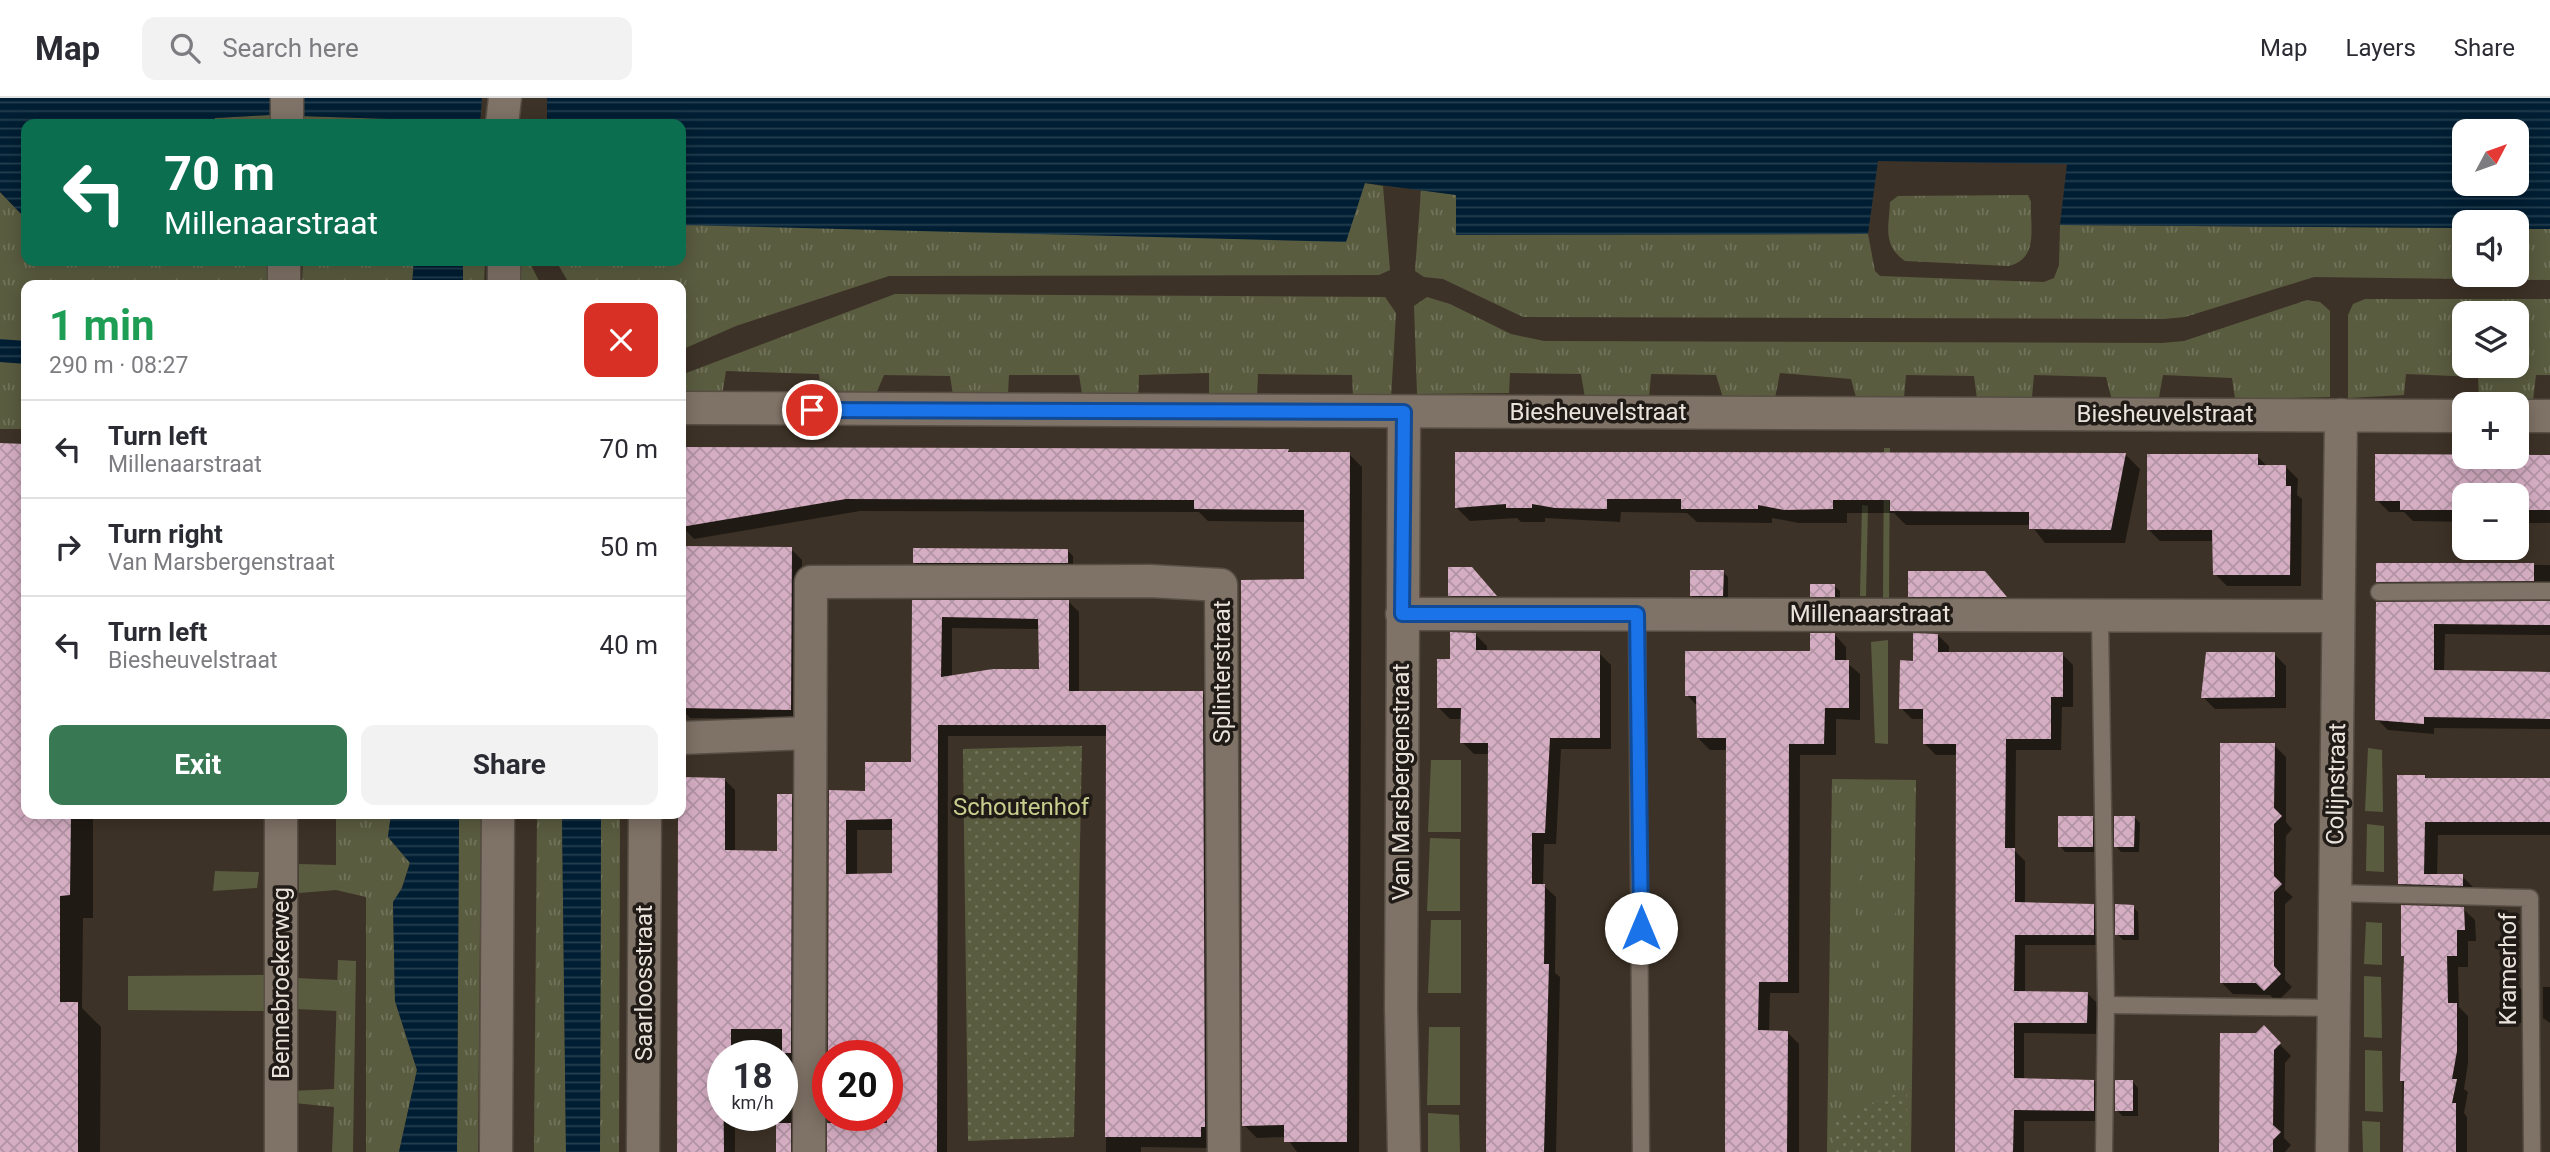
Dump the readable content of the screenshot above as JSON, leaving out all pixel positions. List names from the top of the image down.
{
  "streets": {
    "street": [
      "Biesheuvelstraat",
      "Millenaarstraat",
      "Splinterstraat",
      "Van Marsbergenstraat",
      "Colijnstraat",
      "Bennebroekerweg",
      "Saarloosstraat"
    ],
    "lane": ["Kramerhof"]
  },
  "crossings": [
    ["Biesheuvelstraat", "Van Marsbergenstraat"],
    ["Biesheuvelstraat", "Colijnstraat"],
    ["Millenaarstraat", "Van Marsbergenstraat"],
    ["Millenaarstraat", "Colijnstraat"],
    ["Colijnstraat", "Kramerhof"]
  ],
  "parks": ["Schoutenhof"],
  "north": "top right",
  "page": {
    "header": "Map",
    "search": "Search here",
    "nav": ["Map", "Layers", "Share"],
    "map_buttons": ["+", "−"],
    "turn": ["70 m", "Millenaarstraat"],
    "heading": ["1 min", "290 m · 08:27"],
    "list": [
      {
        "name": "Turn left",
        "note": "Millenaarstraat",
        "value": "70 m"
      },
      {
        "name": "Turn right",
        "note": "Van Marsbergenstraat",
        "value": "50 m"
      },
      {
        "name": "Turn left",
        "note": "Biesheuvelstraat",
        "value": "40 m"
      }
    ],
    "buttons": ["Exit", "Share"],
    "speed": "18 km/h",
    "limit": "20"
  }
}
